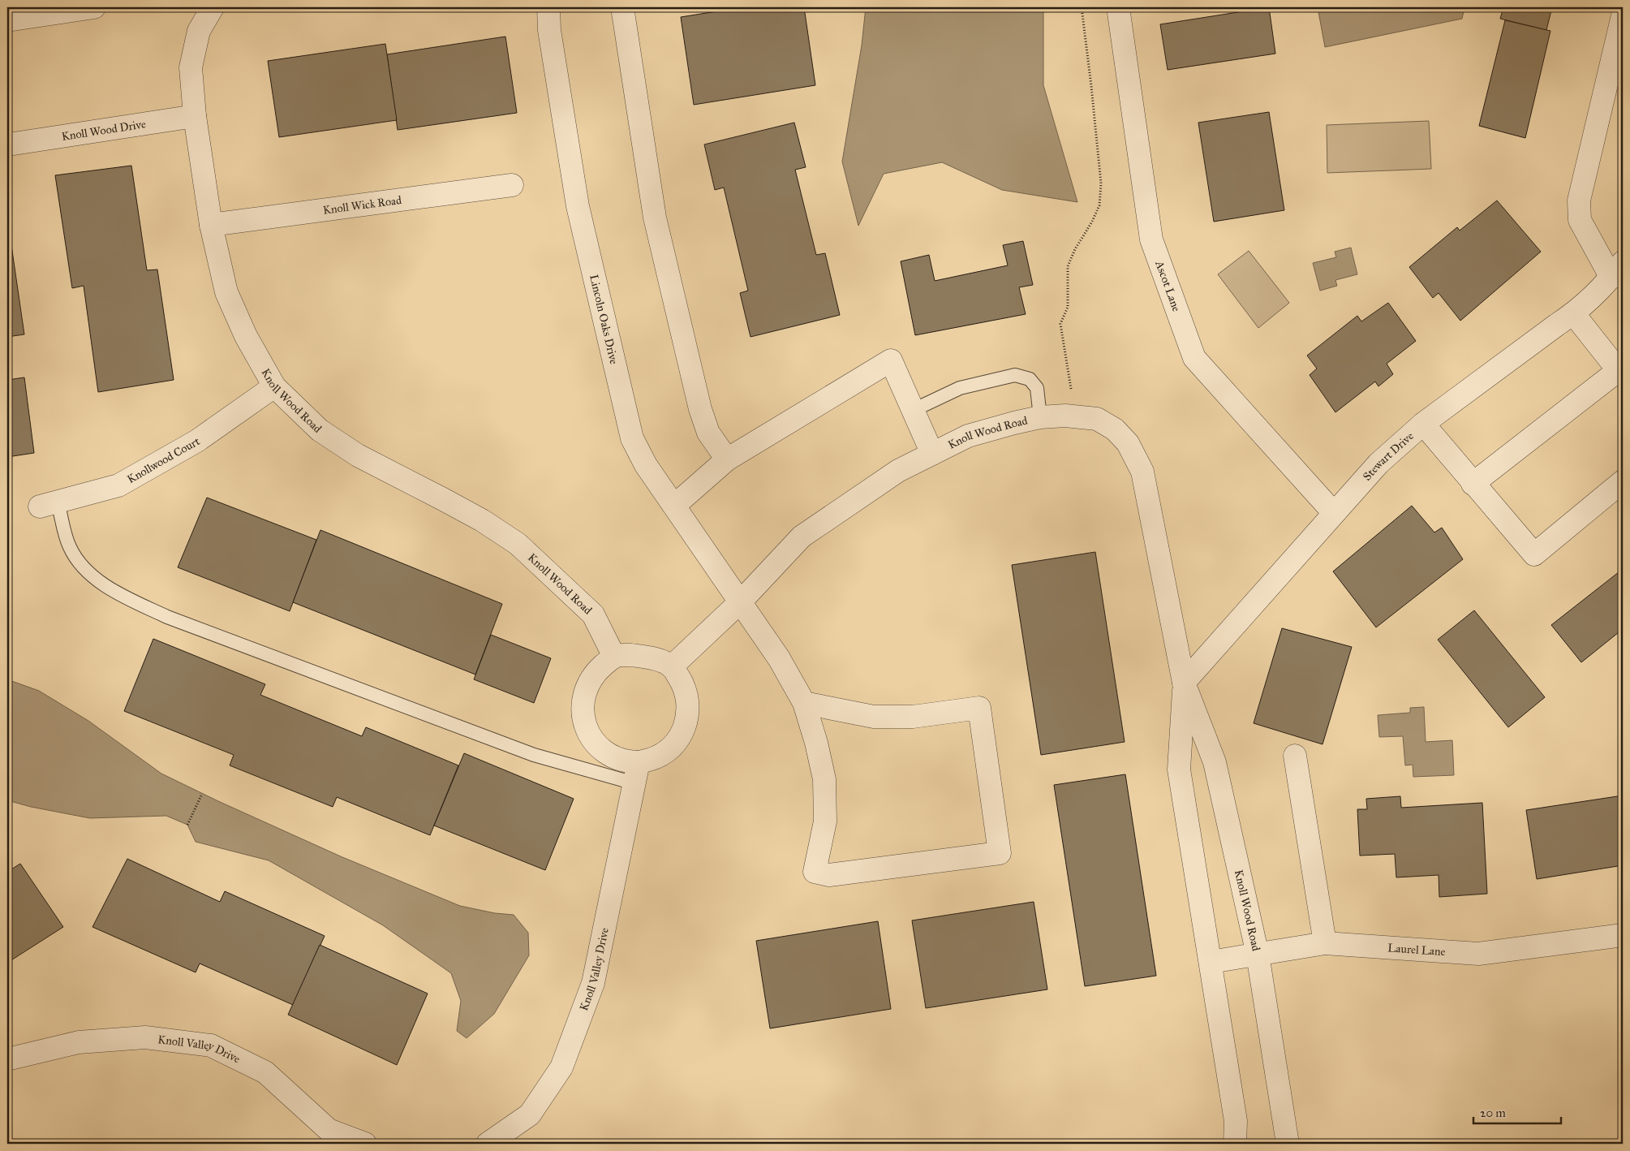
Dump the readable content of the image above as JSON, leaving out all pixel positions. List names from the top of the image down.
{
  "streets": {
    "street": [
      "Knoll Wood Drive",
      "Knoll Wick Road",
      "Ascot Lane",
      "Lincoln Oaks Drive",
      "Knoll Wood Road",
      "Stewart Drive",
      "Knollwood Court",
      "Laurel Lane",
      "Knoll Valley Drive"
    ]
  },
  "crossings": [
    ["Knoll Wood Drive", "Knoll Wood Road"],
    ["Knoll Wick Road", "Knoll Wood Road"],
    ["Ascot Lane", "Stewart Drive"],
    ["Lincoln Oaks Drive", "Knoll Wood Road"],
    ["Knoll Wood Road", "Stewart Drive"],
    ["Knoll Wood Road", "Knollwood Court"],
    ["Knoll Wood Road", "Laurel Lane"],
    ["Knoll Wood Road", "Knoll Valley Drive"]
  ],
  "scale_bar": "20 m"
}
